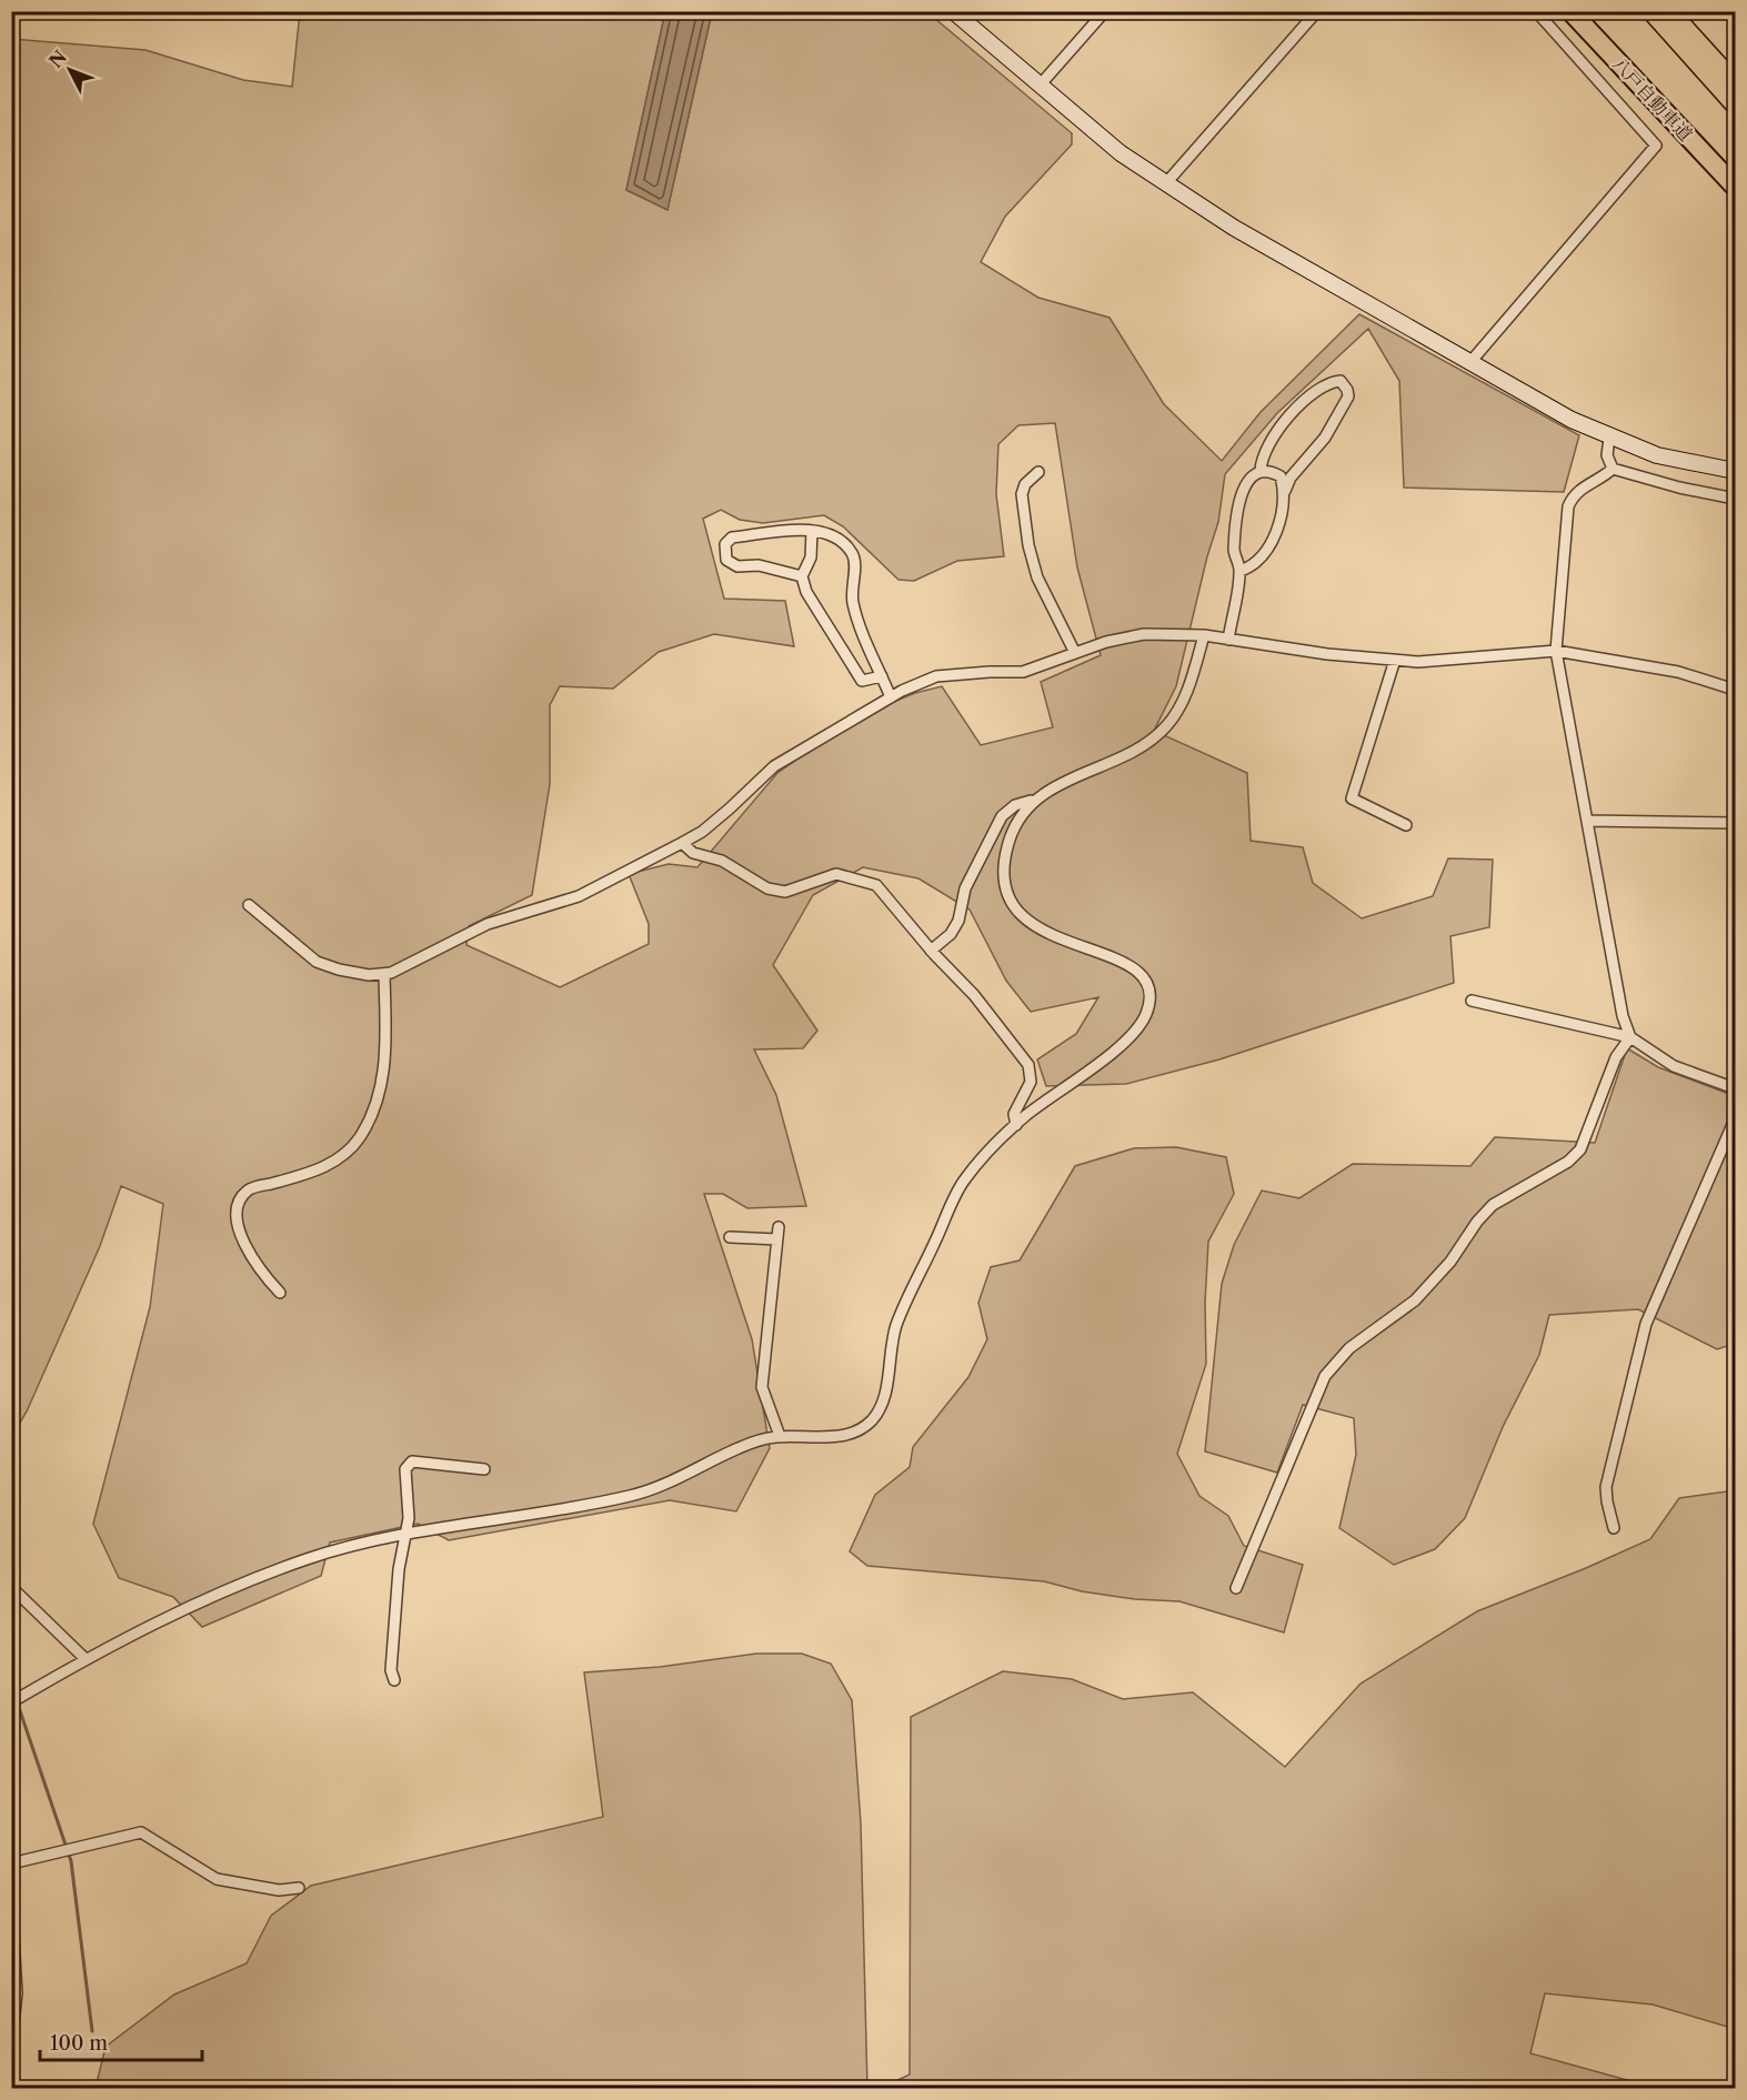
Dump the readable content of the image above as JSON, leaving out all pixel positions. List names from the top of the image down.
{
  "streets": {
    "highway": ["八戸自動車道"]
  },
  "scale_bar": "100 m",
  "north": "top left"
}
